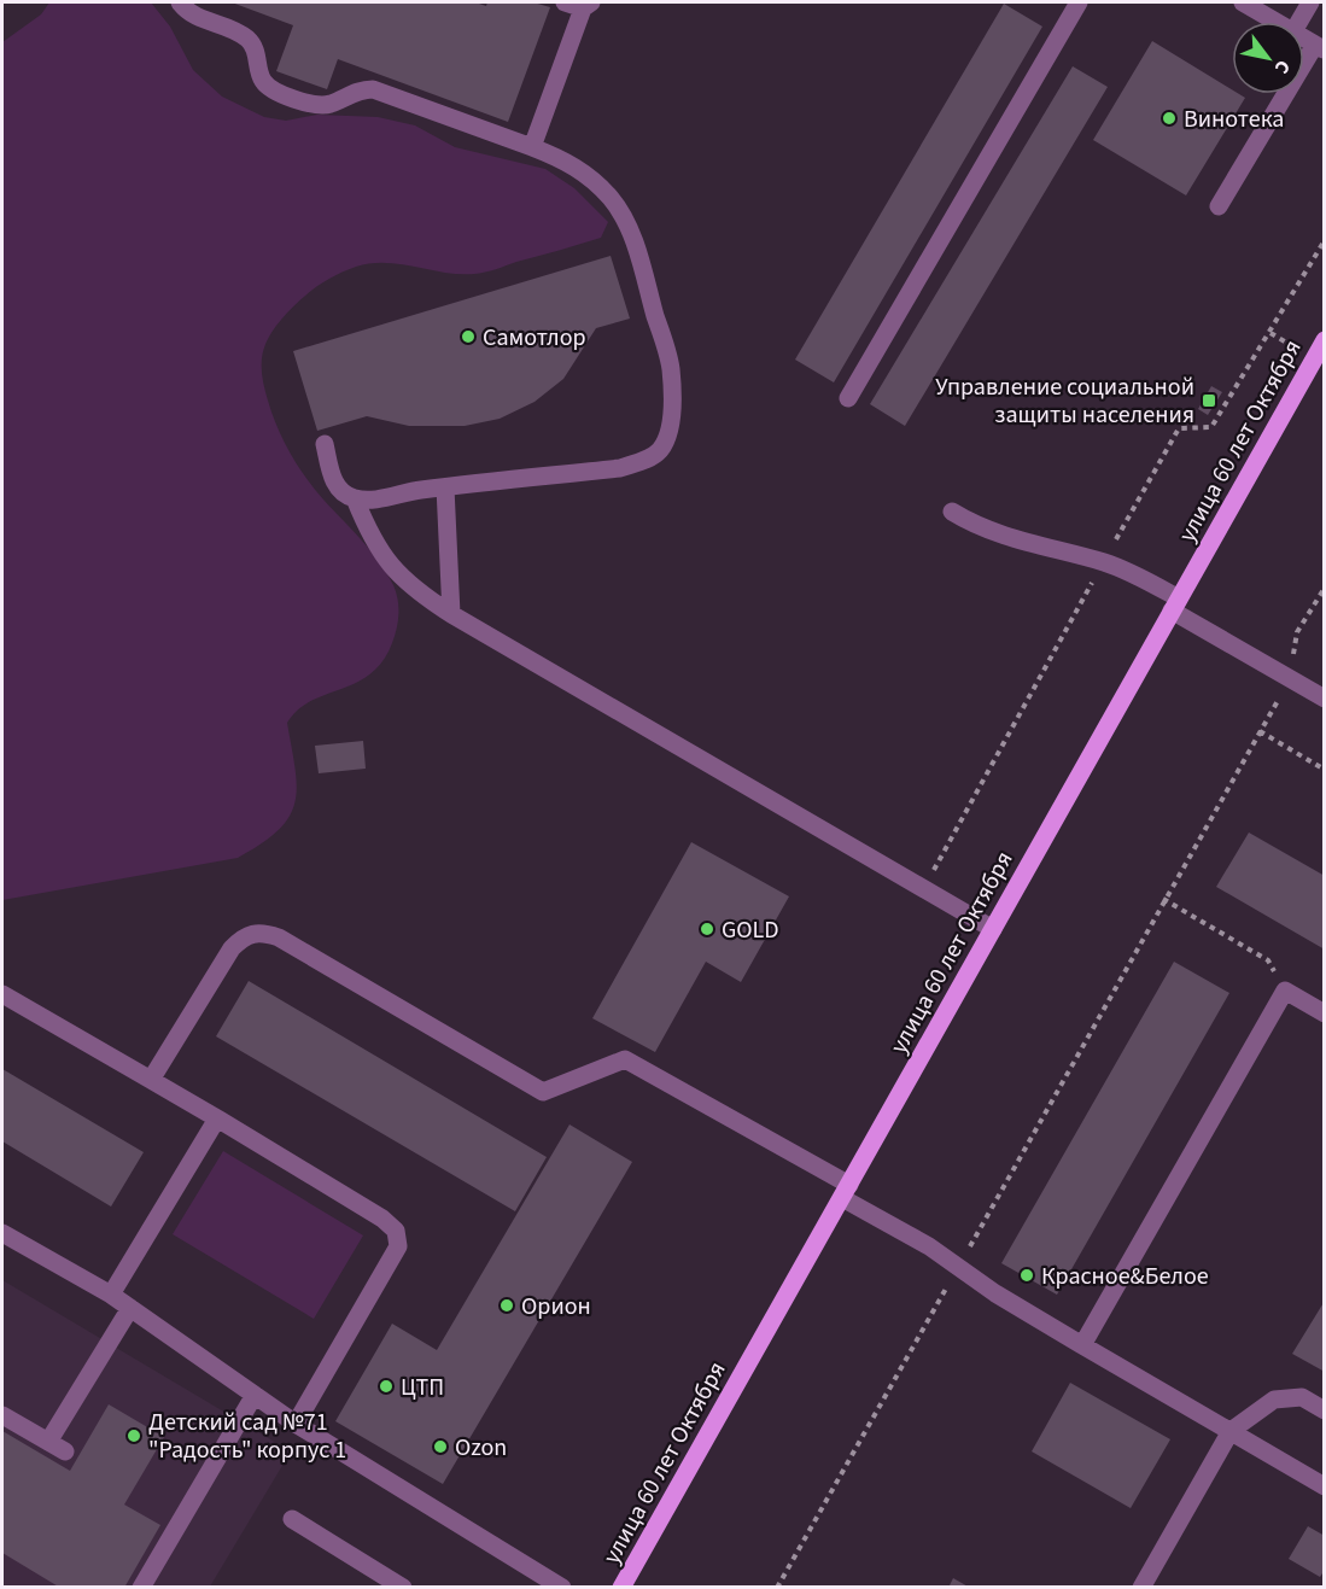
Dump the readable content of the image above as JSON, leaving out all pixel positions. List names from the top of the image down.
{
  "streets": {
    "main road": ["улица 60 лет Октября"]
  },
  "places": {
    "other": [
      "Винотека",
      "Самотлор",
      "GOLD",
      "Красное&Белое",
      "Орион",
      "ЦТП",
      "Детский сад №71 \"Радость\" корпус 1",
      "Ozon"
    ],
    "transit": ["Управление социальной защиты населения"]
  },
  "north": "bottom right"
}
